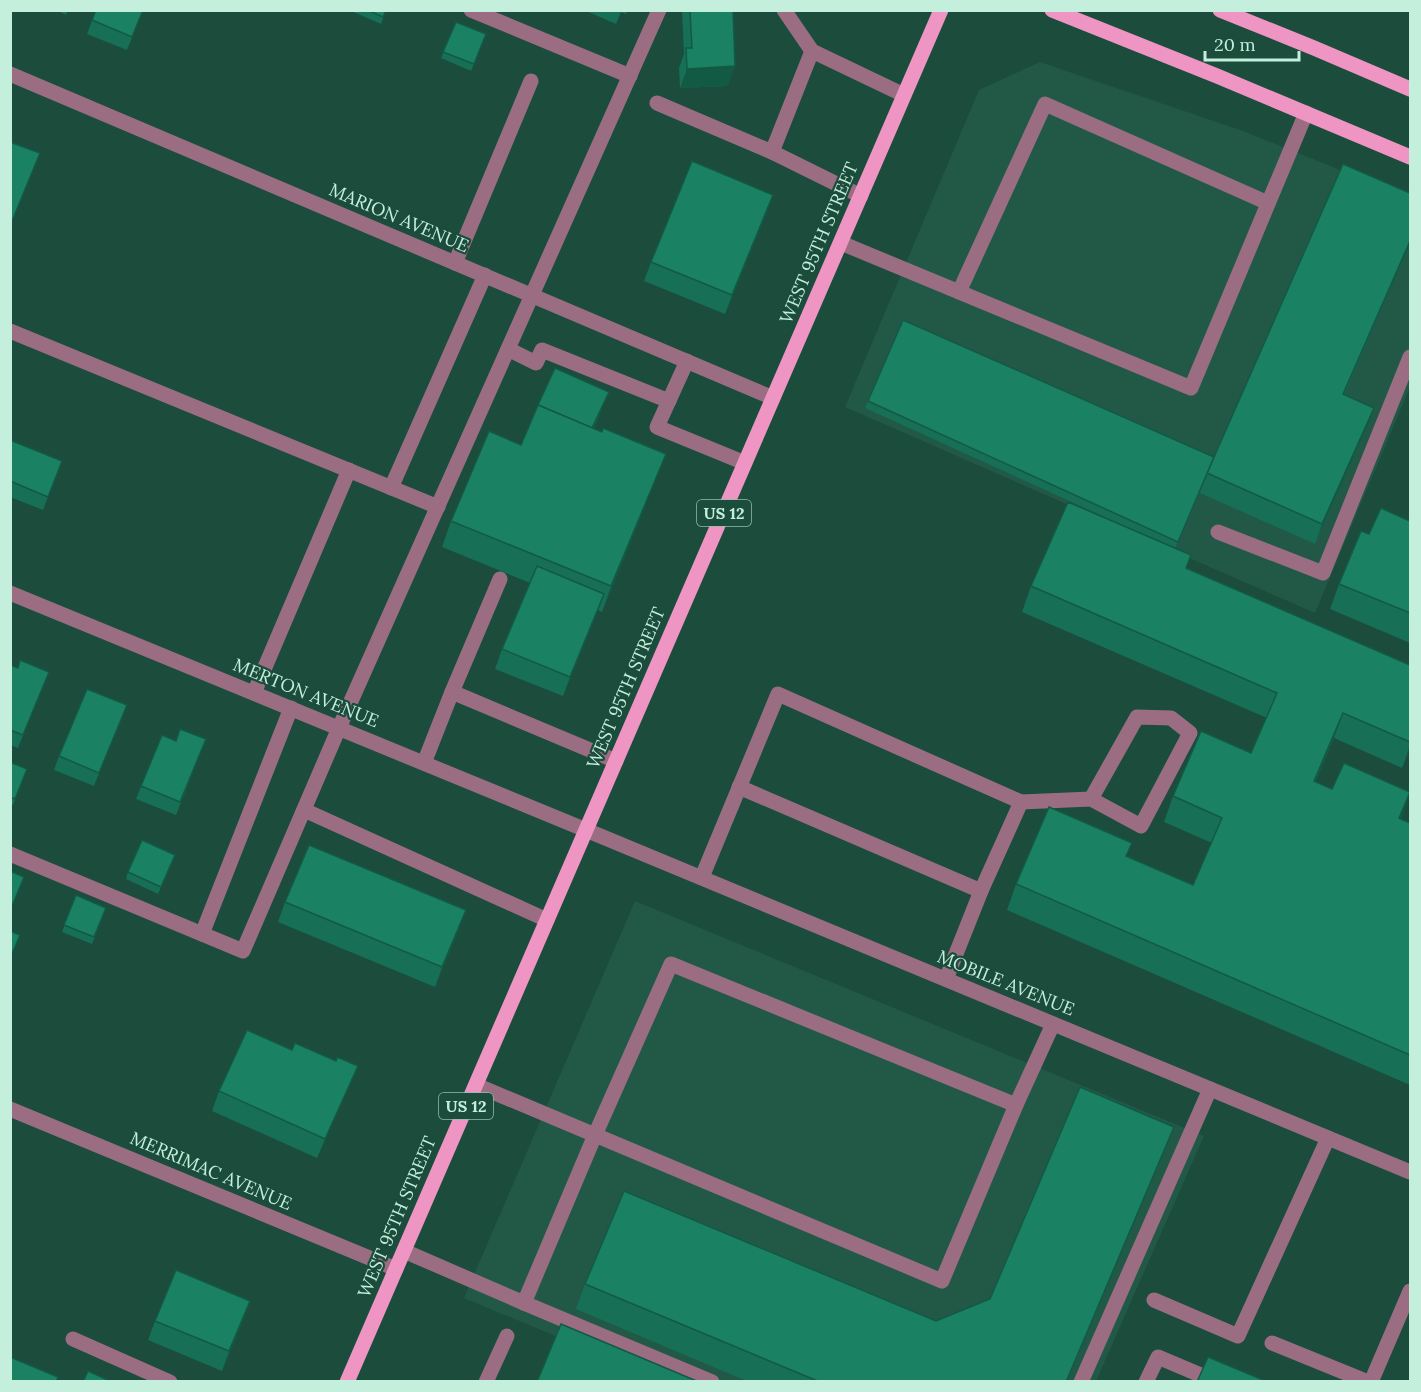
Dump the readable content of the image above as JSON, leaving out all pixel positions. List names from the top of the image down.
{
  "streets": {
    "main road": ["WEST 95TH STREET", "US 12"],
    "street": [
      "MARION AVENUE",
      "MERTON AVENUE",
      "MOBILE AVENUE",
      "MERRIMAC AVENUE"
    ]
  },
  "crossings": [
    ["MARION AVENUE", "WEST 95TH STREET"],
    ["WEST 95TH STREET", "MERTON AVENUE"],
    ["WEST 95TH STREET", "MOBILE AVENUE"],
    ["WEST 95TH STREET", "MERRIMAC AVENUE"],
    ["MERTON AVENUE", "MOBILE AVENUE"]
  ],
  "scale_bar": "20 m"
}
